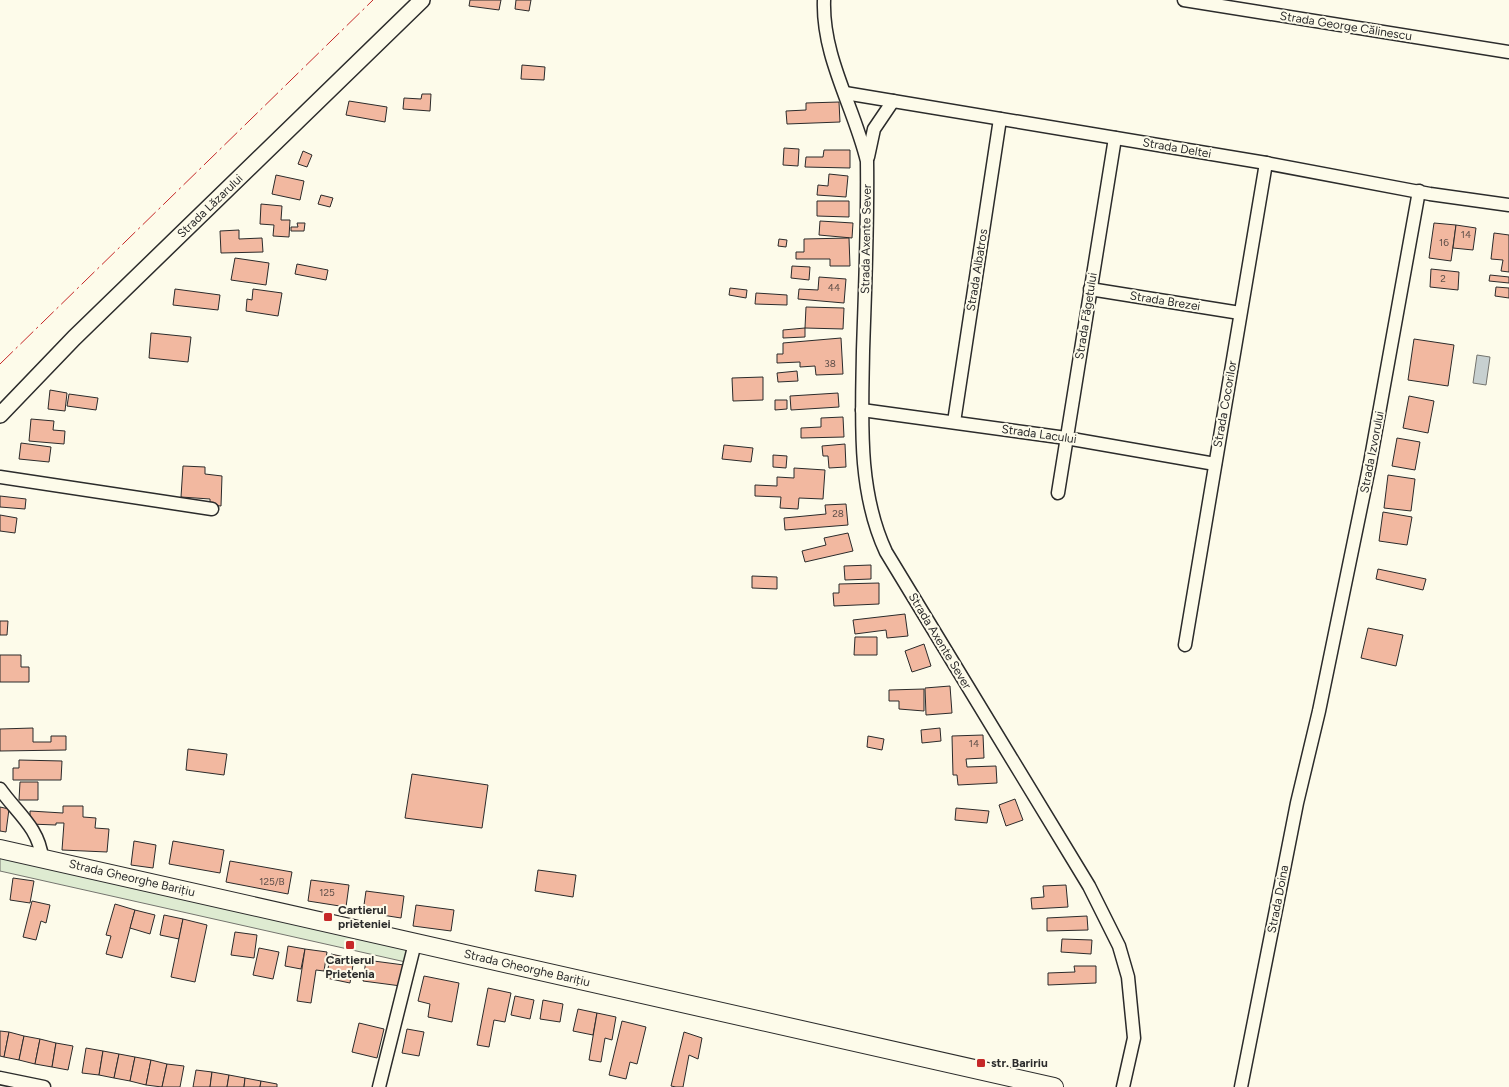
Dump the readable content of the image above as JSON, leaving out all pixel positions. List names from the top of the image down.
{
  "streets": {
    "main road": ["Strada Gheorghe Barițiu"],
    "street": [
      "Strada George Călinescu",
      "Strada Deltei",
      "Strada Lăzarului",
      "Strada Axente Sever",
      "Strada Albatros",
      "Strada Brezei",
      "Strada Făgetului",
      "Strada Cocorilor",
      "Strada Lacului",
      "Strada Izvorului",
      "Strada Doina"
    ]
  },
  "crossings": [
    ["Strada Deltei", "Strada Axente Sever"],
    ["Strada Deltei", "Strada Albatros"],
    ["Strada Deltei", "Strada Făgetului"],
    ["Strada Deltei", "Strada Cocorilor"],
    ["Strada Deltei", "Strada Izvorului"],
    ["Strada Axente Sever", "Strada Lacului"],
    ["Strada Albatros", "Strada Lacului"],
    ["Strada Brezei", "Strada Făgetului"],
    ["Strada Brezei", "Strada Cocorilor"],
    ["Strada Făgetului", "Strada Lacului"],
    ["Strada Cocorilor", "Strada Lacului"],
    ["Strada Izvorului", "Strada Doina"]
  ],
  "places": {
    "transit": ["Cartierul prieteniei", "Cartierul Prietenia", "str. Baririu"]
  },
  "house_numbers": [
    "14",
    "16",
    "2",
    "44",
    "38",
    "28",
    "14",
    "125/B",
    "125"
  ]
}
